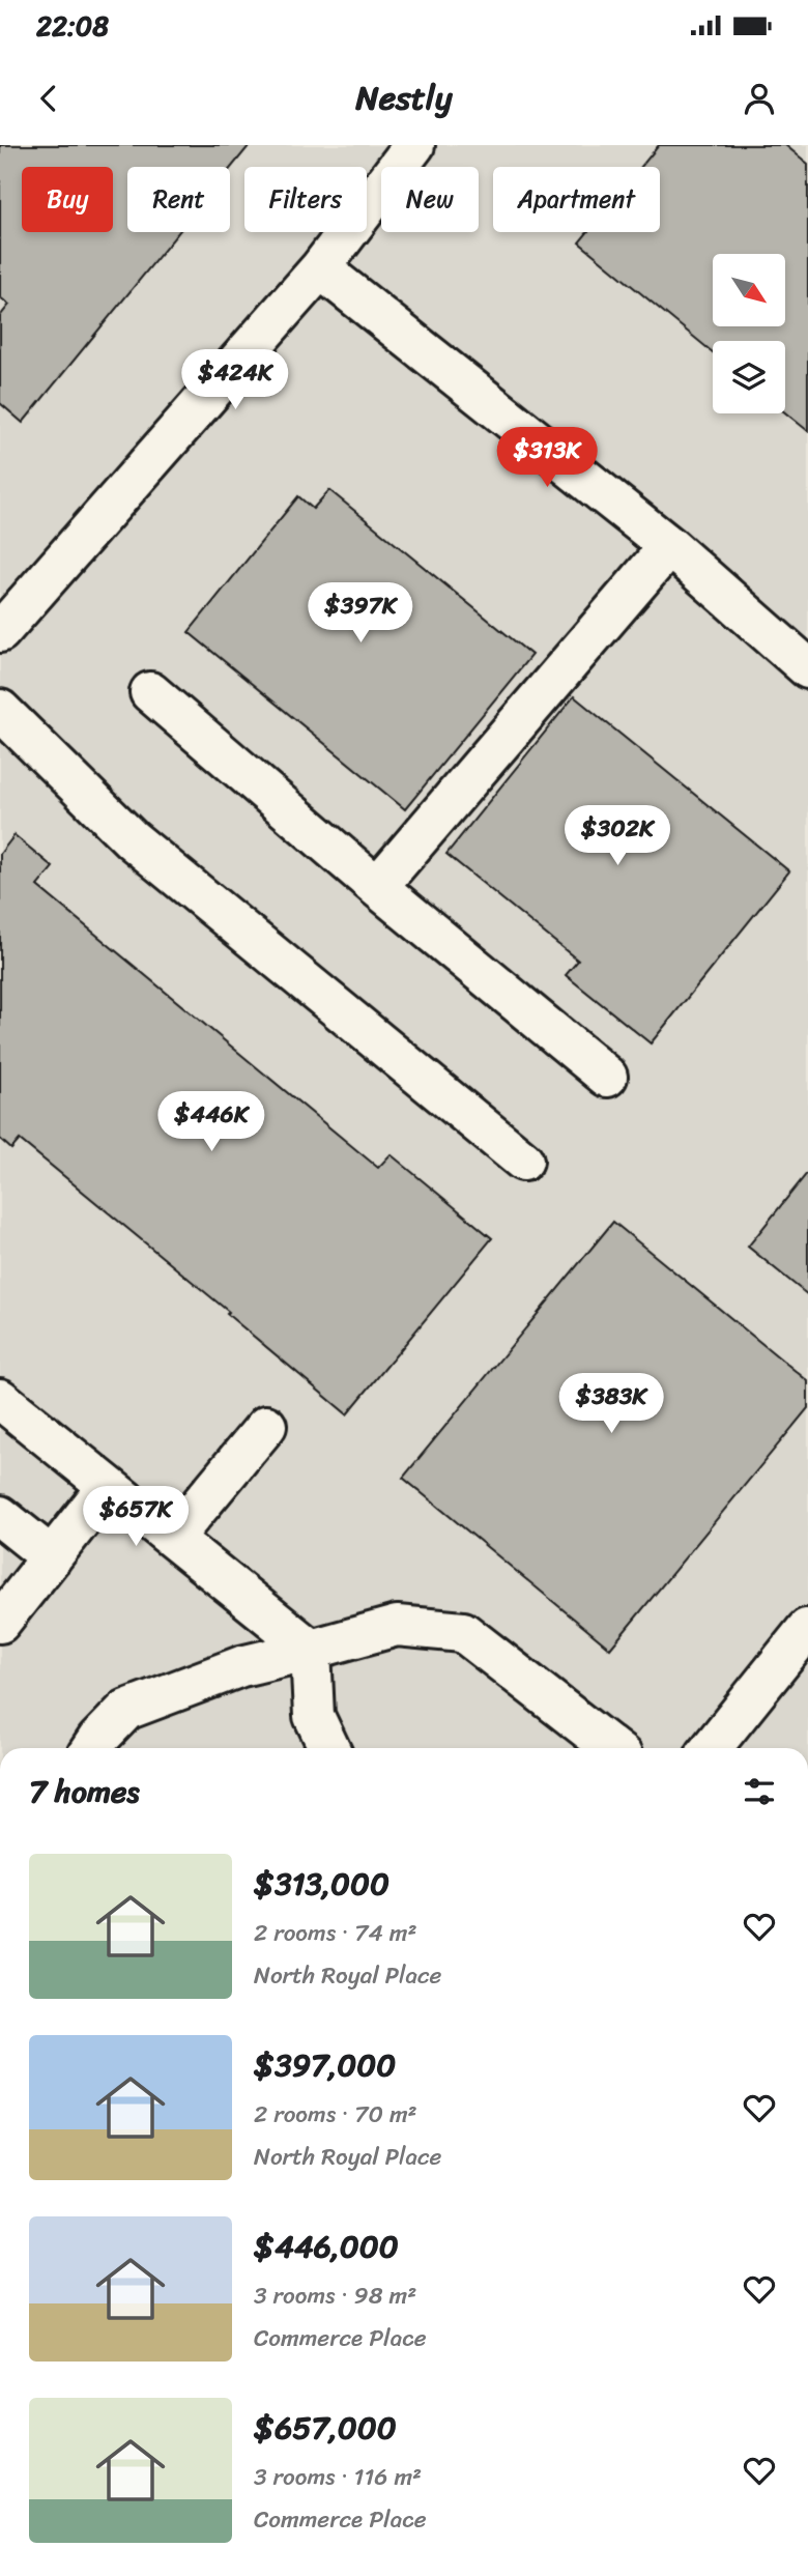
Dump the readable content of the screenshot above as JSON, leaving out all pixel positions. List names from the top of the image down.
{
  "north": "bottom right",
  "page": {
    "status": "22:08",
    "header": "Nestly",
    "chip": [
      "Buy",
      "Rent",
      "Filters",
      "New",
      "Apartment"
    ],
    "price": [
      "$424K",
      "$313K",
      "$397K",
      "$302K",
      "$446K",
      "$383K",
      "$657K"
    ],
    "heading": "7 homes",
    "list": [
      {
        "name": "$313,000",
        "note": "2 rooms · 74 m² · North Royal Place"
      },
      {
        "name": "$397,000",
        "note": "2 rooms · 70 m² · North Royal Place"
      },
      {
        "name": "$446,000",
        "note": "3 rooms · 98 m² · Commerce Place"
      },
      {
        "name": "$657,000",
        "note": "3 rooms · 116 m² · Commerce Place"
      }
    ]
  }
}
